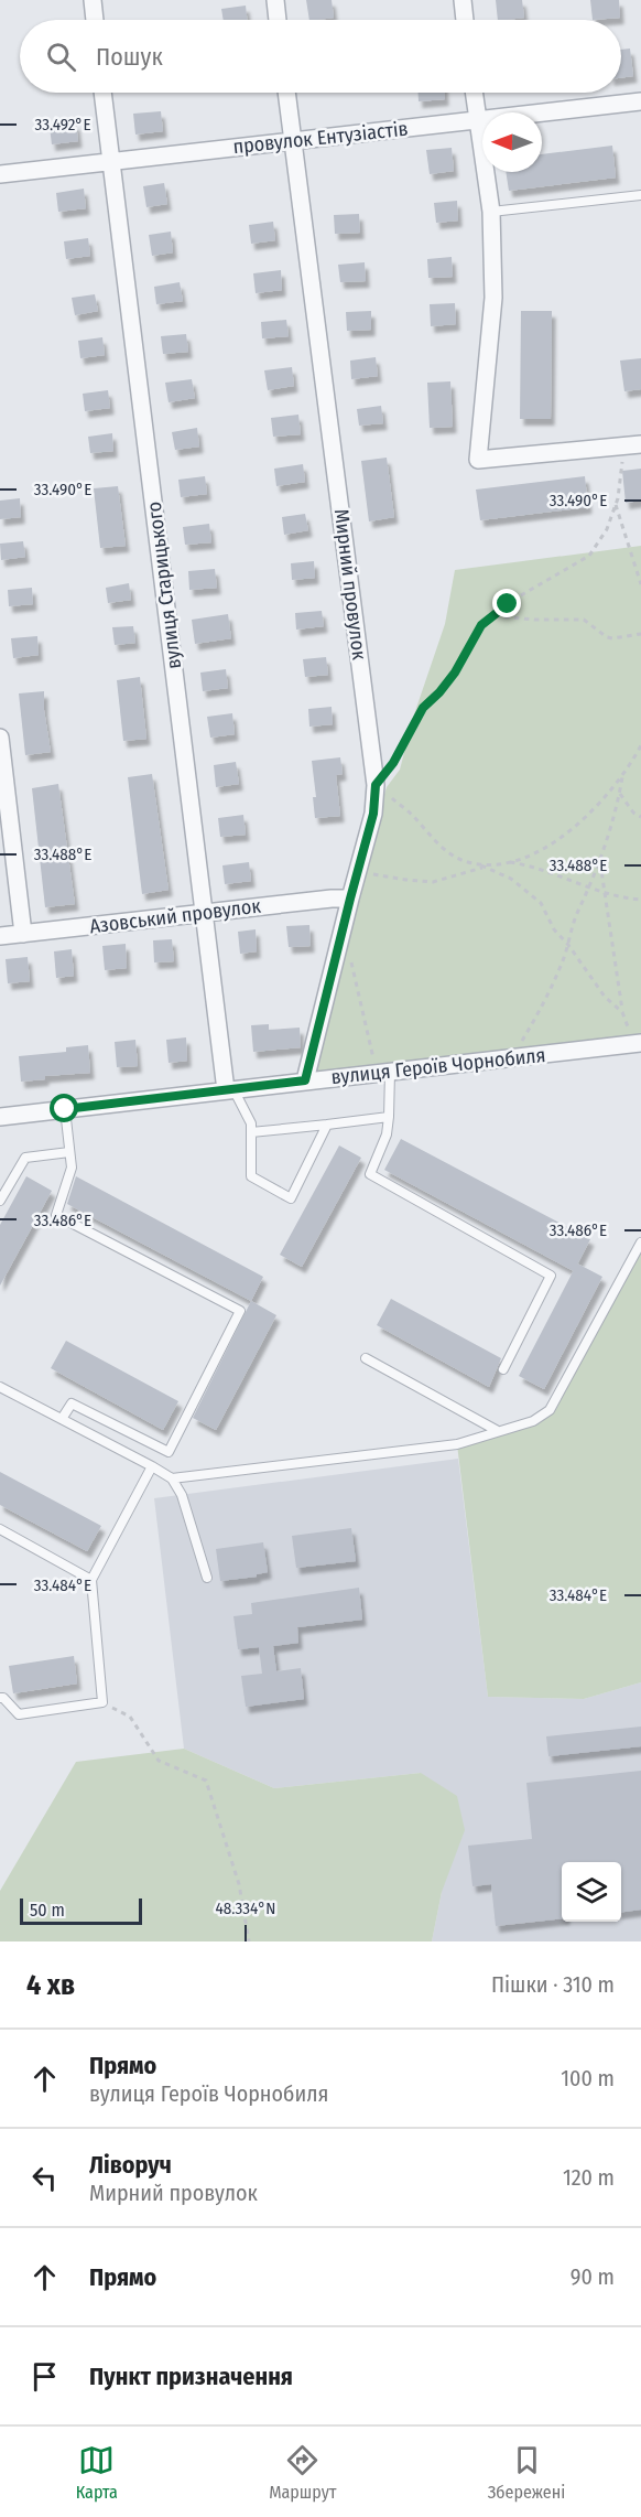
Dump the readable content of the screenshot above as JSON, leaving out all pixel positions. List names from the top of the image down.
{
  "streets": {
    "street": [
      "провулок Ентузіастів",
      "Мирний провулок",
      "вулиця Старицького",
      "Азовський провулок",
      "вулиця Героїв Чорнобиля"
    ]
  },
  "crossings": [
    ["провулок Ентузіастів", "Мирний провулок"],
    ["провулок Ентузіастів", "вулиця Старицького"],
    ["Мирний провулок", "Азовський провулок"],
    ["Мирний провулок", "вулиця Героїв Чорнобиля"],
    ["вулиця Старицького", "Азовський провулок"],
    ["вулиця Старицького", "вулиця Героїв Чорнобиля"]
  ],
  "scale_bar": "50 m",
  "north": "left",
  "page": {
    "search": "Пошук",
    "scale": "50 m",
    "heading": ["4 хв", "Пішки · 310 m"],
    "list": [
      ["Прямо", "вулиця Героїв Чорнобиля", "100 m"],
      ["Ліворуч", "Мирний провулок", "120 m"],
      ["Прямо", "90 m"],
      "Пункт призначення"
    ],
    "nav": ["Карта", "Маршрут", "Збережені"]
  },
  "coordinates": [
    "33.492°E",
    "33.490°E",
    "33.488°E",
    "33.486°E",
    "33.484°E",
    "48.334°N"
  ]
}
